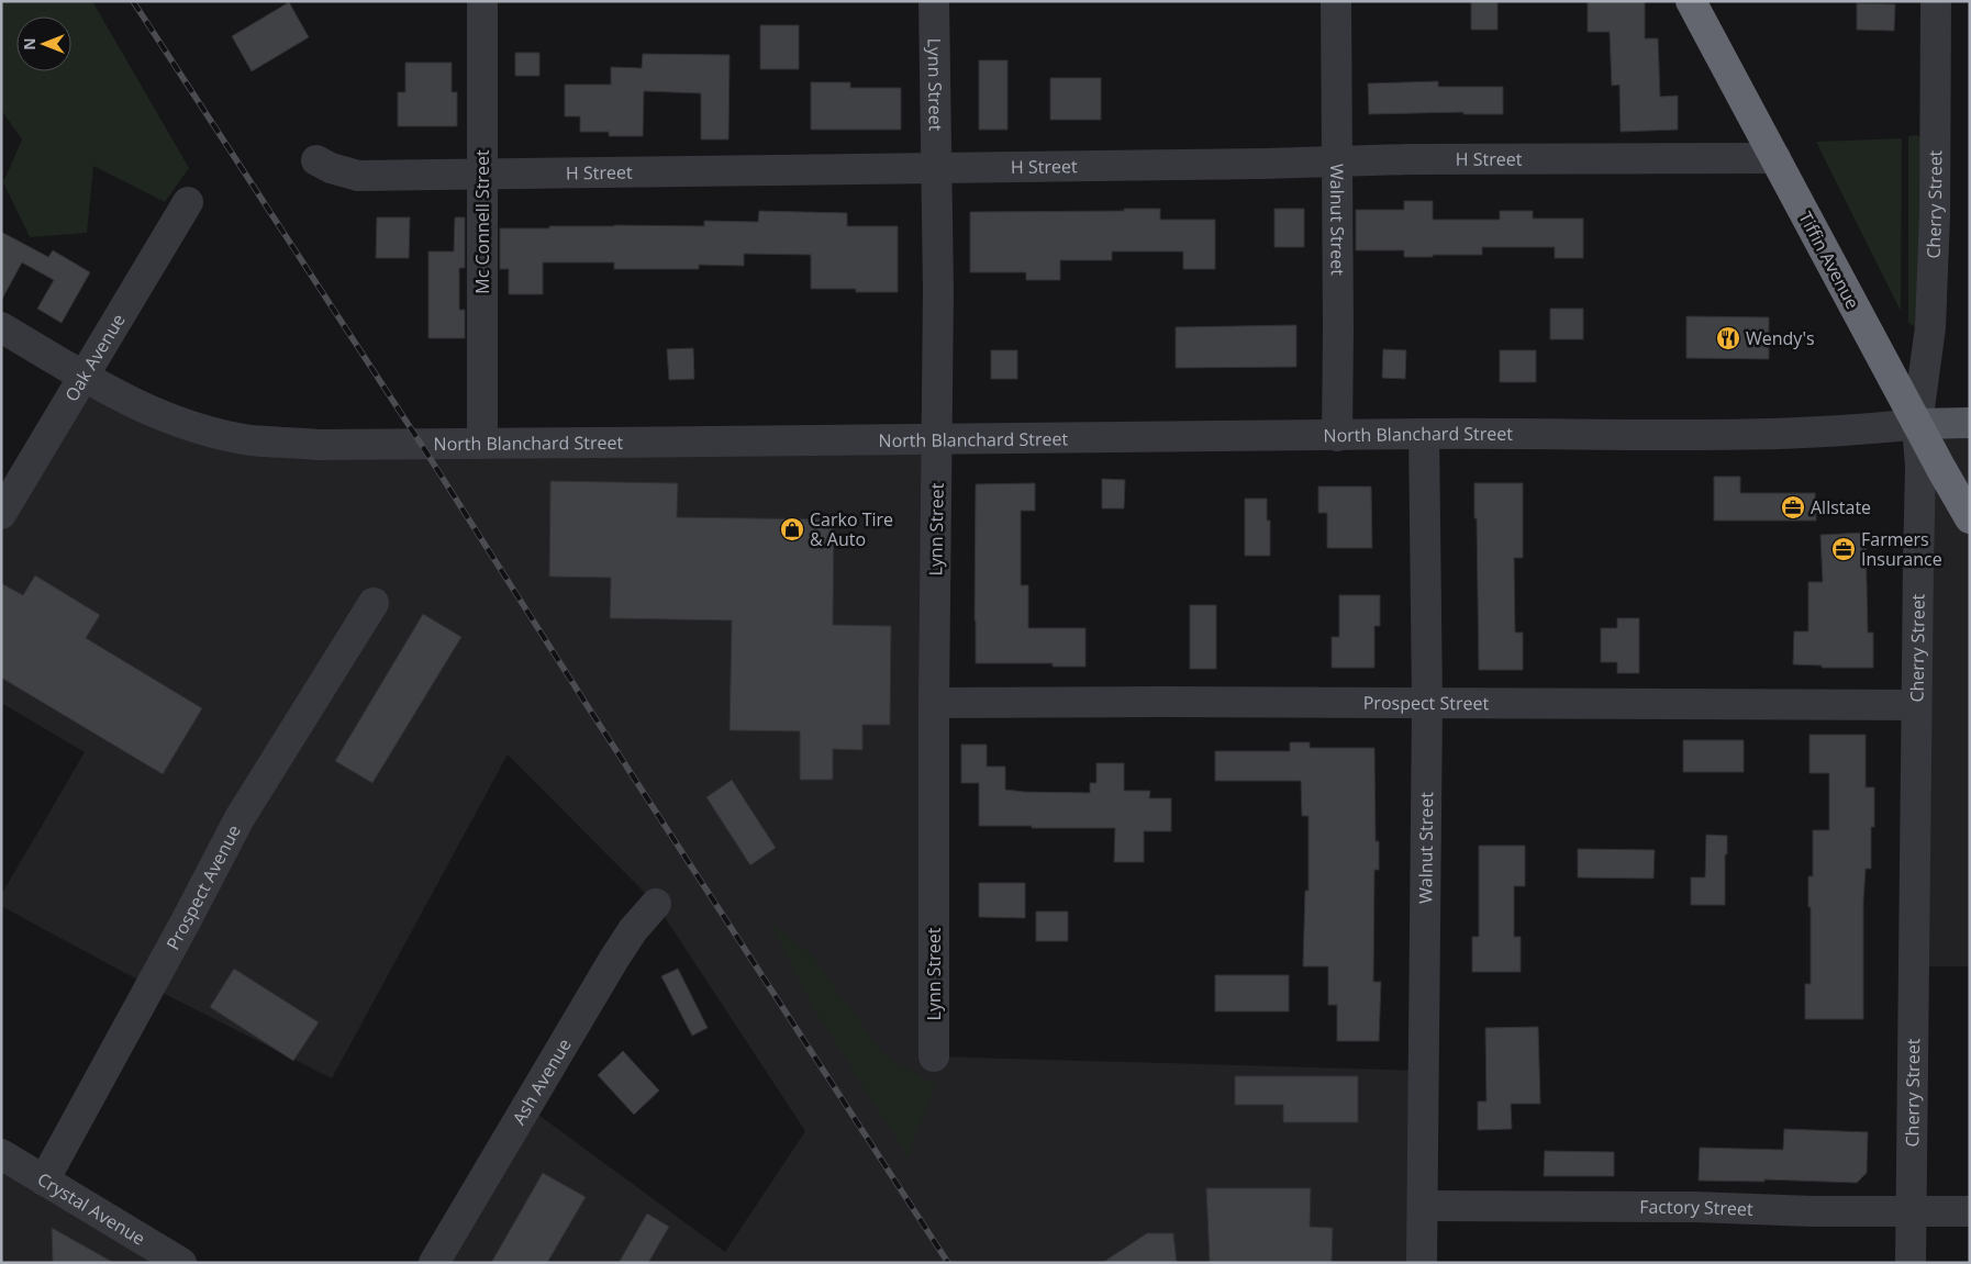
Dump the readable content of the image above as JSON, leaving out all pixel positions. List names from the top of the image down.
{
  "streets": {
    "highway": ["Tiffin Avenue"],
    "main road": ["North Blanchard Street"],
    "street": [
      "Lynn Street",
      "H Street",
      "Cherry Street",
      "Walnut Street",
      "Mc Connell Street",
      "Oak Avenue",
      "Prospect Street",
      "Prospect Avenue",
      "Ash Avenue",
      "Crystal Avenue",
      "Factory Street"
    ]
  },
  "crossings": [
    ["Lynn Street", "H Street"],
    ["Lynn Street", "North Blanchard Street"],
    ["Lynn Street", "Prospect Street"],
    ["H Street", "Walnut Street"],
    ["H Street", "Mc Connell Street"],
    ["H Street", "Tiffin Avenue"],
    ["Cherry Street", "Tiffin Avenue"],
    ["Cherry Street", "North Blanchard Street"],
    ["Cherry Street", "Prospect Street"],
    ["Cherry Street", "Factory Street"],
    ["Walnut Street", "North Blanchard Street"],
    ["Walnut Street", "Prospect Street"],
    ["Walnut Street", "Factory Street"],
    ["Mc Connell Street", "North Blanchard Street"],
    ["Tiffin Avenue", "North Blanchard Street"],
    ["Oak Avenue", "North Blanchard Street"],
    ["Prospect Avenue", "Crystal Avenue"]
  ],
  "places": {
    "restaurant": ["Wendy's"],
    "office": ["Allstate", "Farmers Insurance"],
    "shop": ["Carko Tire & Auto"]
  },
  "north": "left"
}
